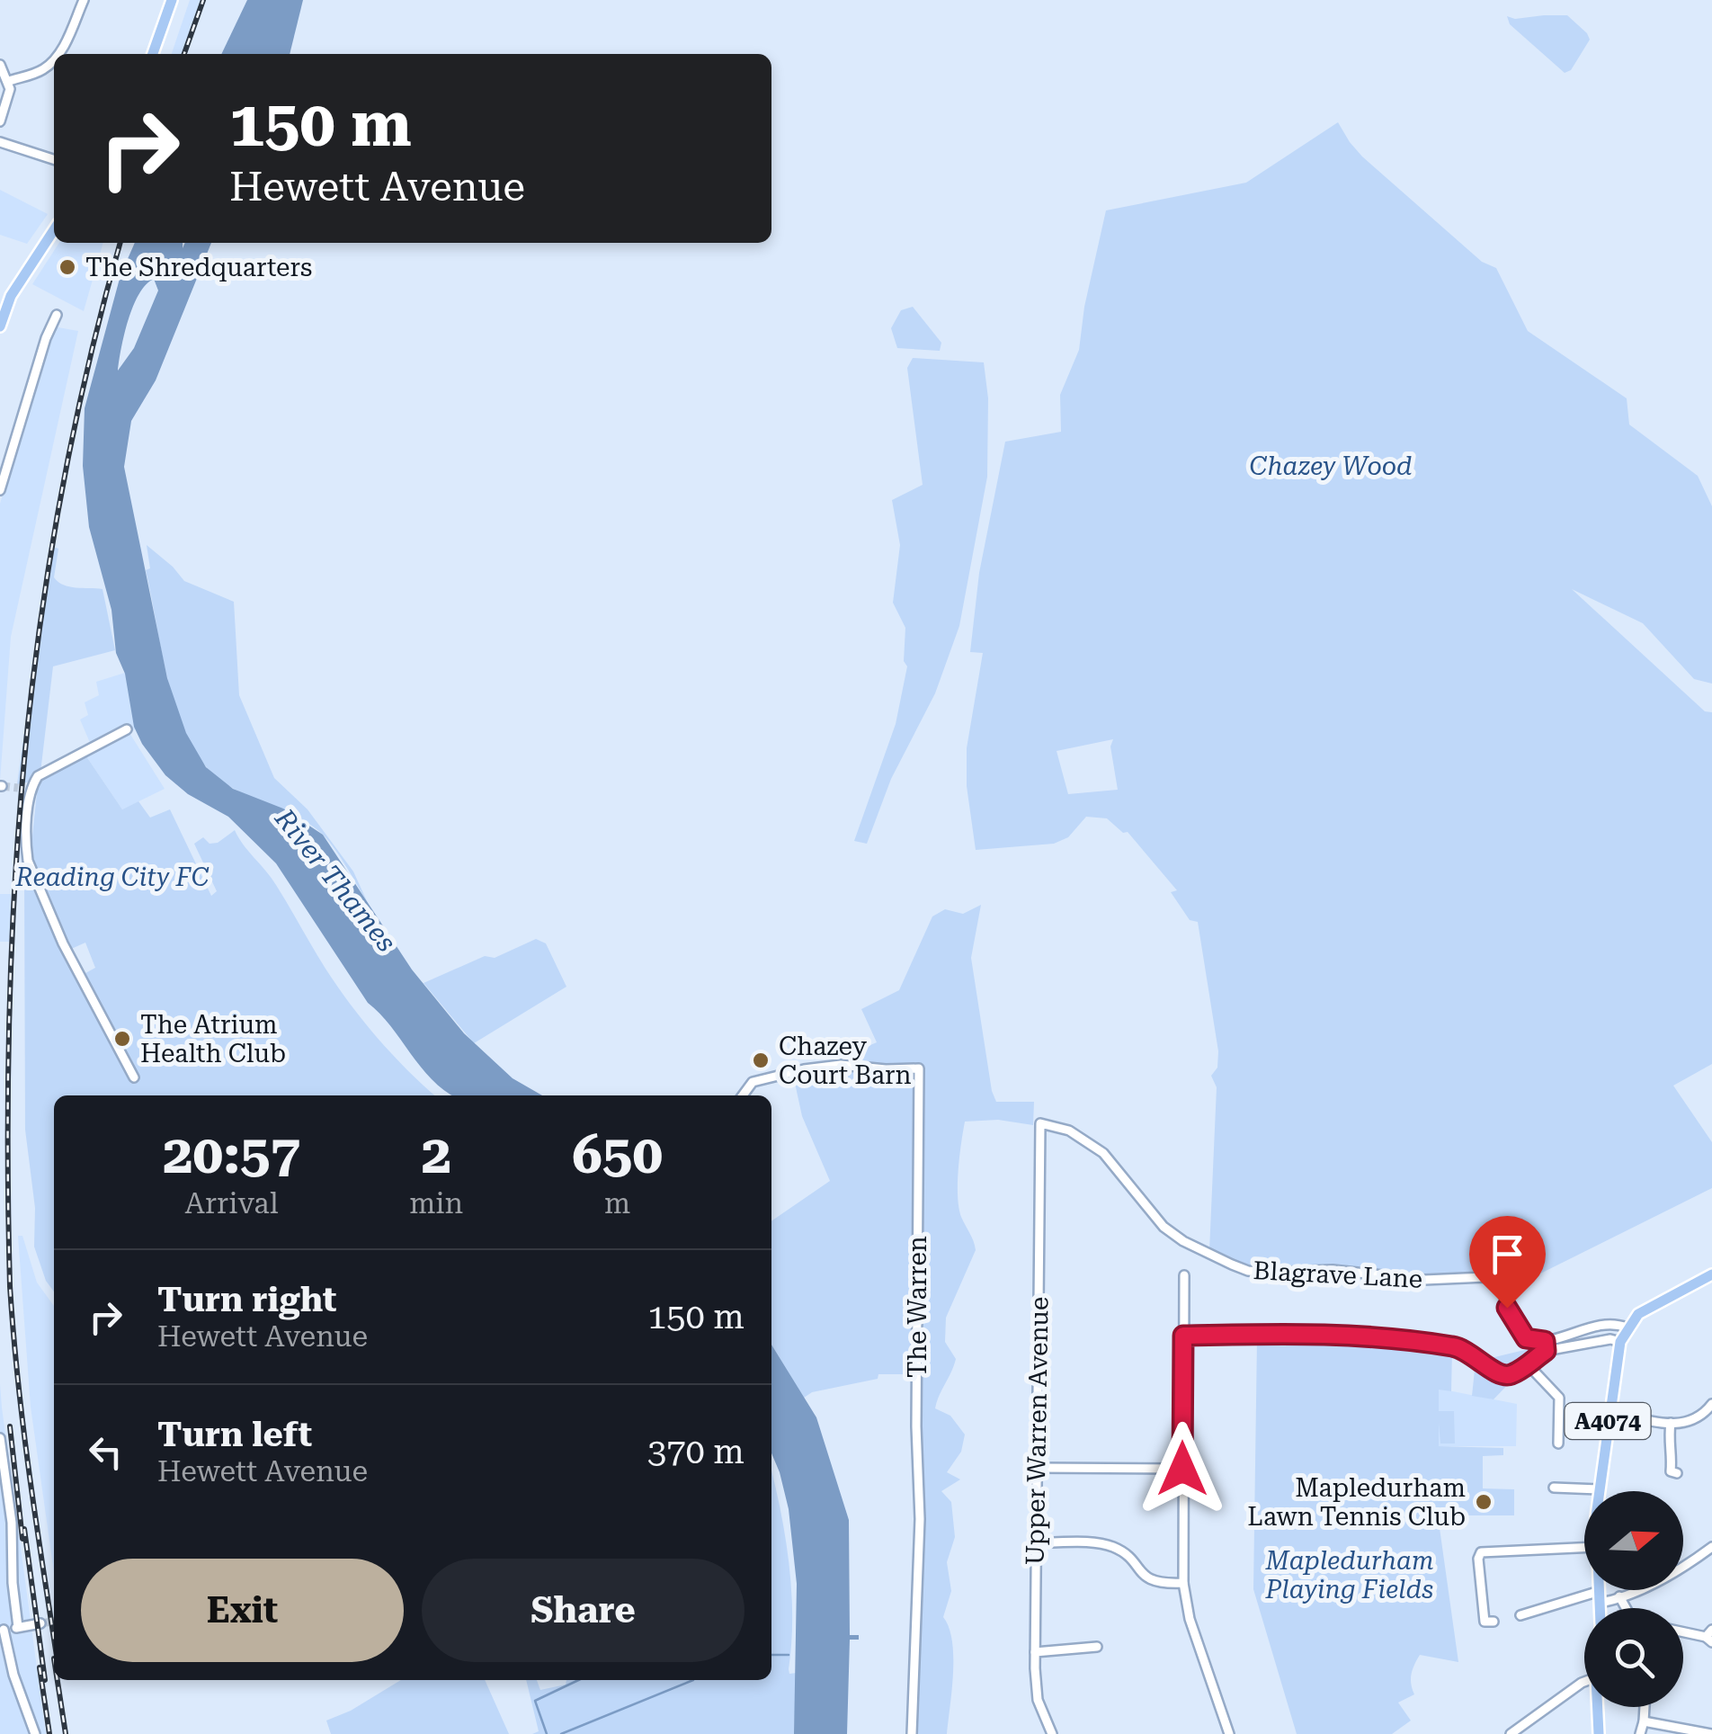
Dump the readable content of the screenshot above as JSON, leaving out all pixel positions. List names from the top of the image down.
{
  "streets": {
    "main road": ["A4074"],
    "street": ["Blagrave Lane", "The Warren", "Upper Warren Avenue"]
  },
  "crossings": [
    ["Blagrave Lane", "Upper Warren Avenue"]
  ],
  "water": ["River Thames"],
  "parks": ["Chazey Wood", "Reading City FC", "Mapledurham Playing Fields"],
  "places": [
    "The Shredquarters",
    "The Atrium Health Club",
    "Chazey Court Barn",
    "Mapledurham Lawn Tennis Club"
  ],
  "north": "right",
  "page": {
    "turn": ["150 m", "Hewett Avenue"],
    "eta": [
      "20:57",
      "Arrival",
      "2",
      "min",
      "650",
      "m"
    ],
    "list": [
      {
        "name": "Turn right",
        "note": "Hewett Avenue",
        "value": "150 m"
      },
      {
        "name": "Turn left",
        "note": "Hewett Avenue",
        "value": "370 m"
      }
    ],
    "buttons": ["Exit", "Share"]
  }
}
